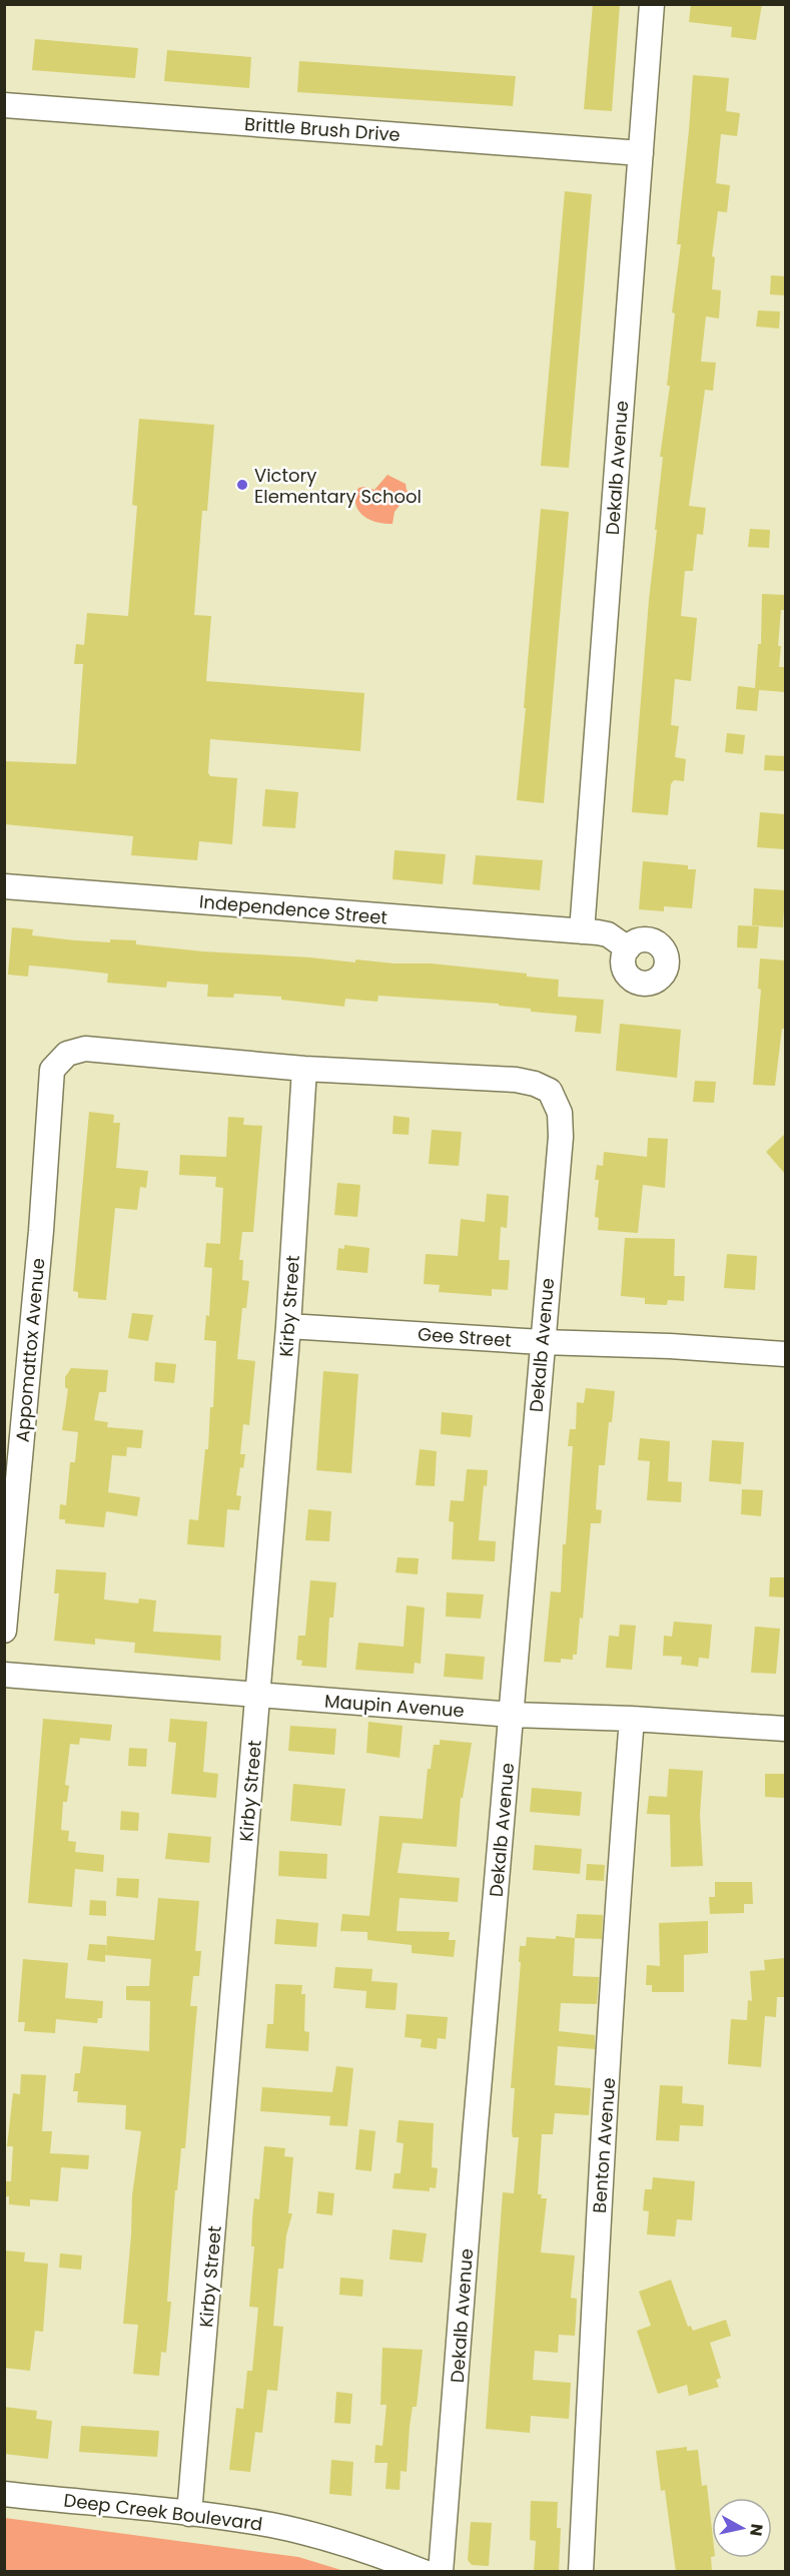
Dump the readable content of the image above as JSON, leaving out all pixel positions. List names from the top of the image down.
{
  "streets": {
    "street": [
      "Brittle Brush Drive",
      "Dekalb Avenue",
      "Independence Street",
      "Kirby Street",
      "Gee Street",
      "Appomattox Avenue",
      "Maupin Avenue",
      "Benton Avenue",
      "Deep Creek Boulevard"
    ]
  },
  "crossings": [
    ["Brittle Brush Drive", "Dekalb Avenue"],
    ["Dekalb Avenue", "Independence Street"],
    ["Dekalb Avenue", "Kirby Street"],
    ["Dekalb Avenue", "Gee Street"],
    ["Dekalb Avenue", "Appomattox Avenue"],
    ["Dekalb Avenue", "Maupin Avenue"],
    ["Kirby Street", "Gee Street"],
    ["Kirby Street", "Appomattox Avenue"],
    ["Kirby Street", "Maupin Avenue"],
    ["Kirby Street", "Deep Creek Boulevard"],
    ["Maupin Avenue", "Benton Avenue"]
  ],
  "places": ["Victory Elementary School"],
  "north": "right"
}
